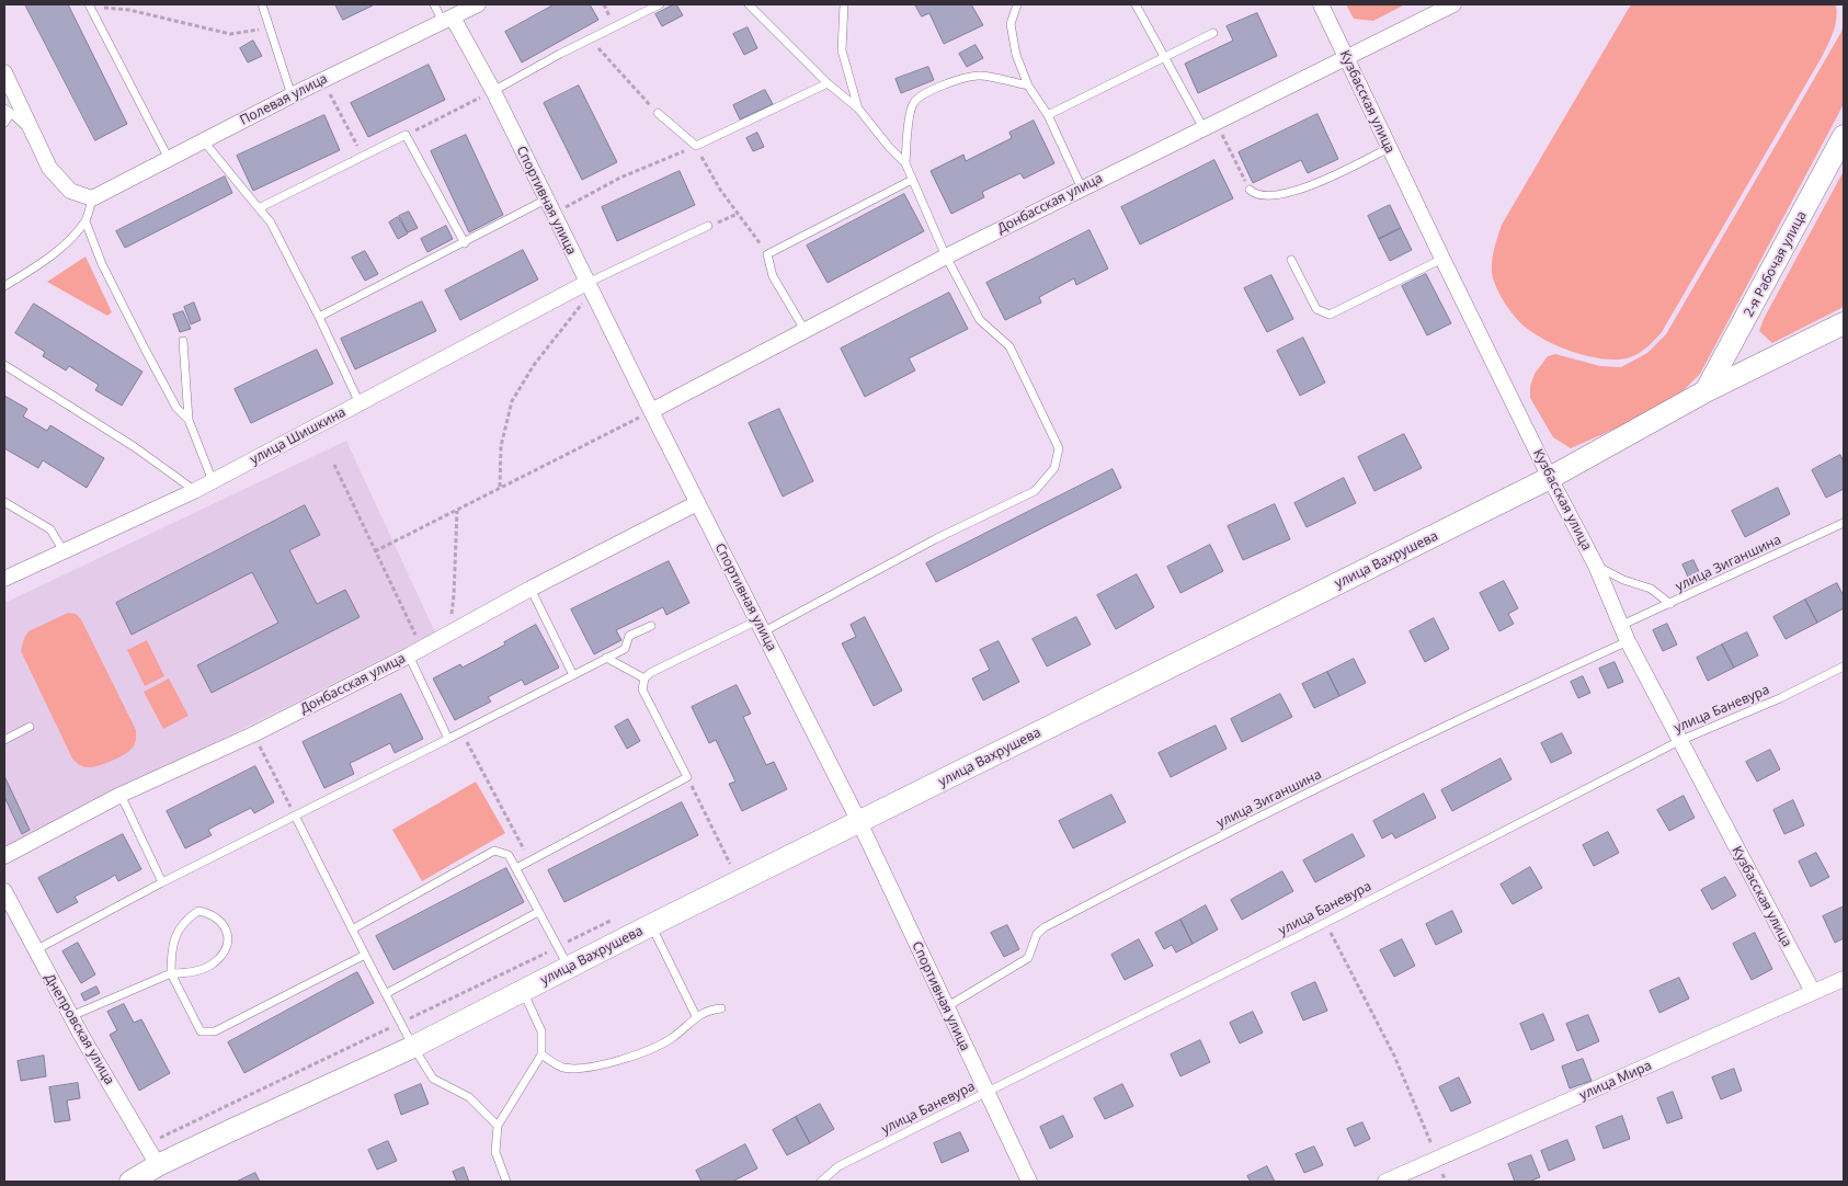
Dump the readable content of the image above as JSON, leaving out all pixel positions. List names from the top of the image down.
{
  "streets": {
    "main road": ["2-я Рабочая улица", "улица Вахрушева"],
    "street": [
      "Полевая улица",
      "Кузбасская улица",
      "Спортивная улица",
      "Донбасская улица",
      "улица Шишкина",
      "Днепровская улица",
      "улица Мира"
    ],
    "lane": ["улица Зиганшина", "улица Баневура"]
  },
  "crossings": [
    ["Полевая улица", "Спортивная улица"],
    ["Кузбасская улица", "Донбасская улица"],
    ["Кузбасская улица", "улица Вахрушева"],
    ["Кузбасская улица", "улица Зиганшина"],
    ["Кузбасская улица", "улица Баневура"],
    ["Кузбасская улица", "улица Мира"],
    ["Спортивная улица", "Донбасская улица"],
    ["Спортивная улица", "улица Шишкина"],
    ["Спортивная улица", "улица Вахрушева"],
    ["Спортивная улица", "улица Зиганшина"],
    ["Спортивная улица", "улица Баневура"],
    ["2-я Рабочая улица", "улица Вахрушева"],
    ["улица Вахрушева", "Днепровская улица"]
  ]
}
